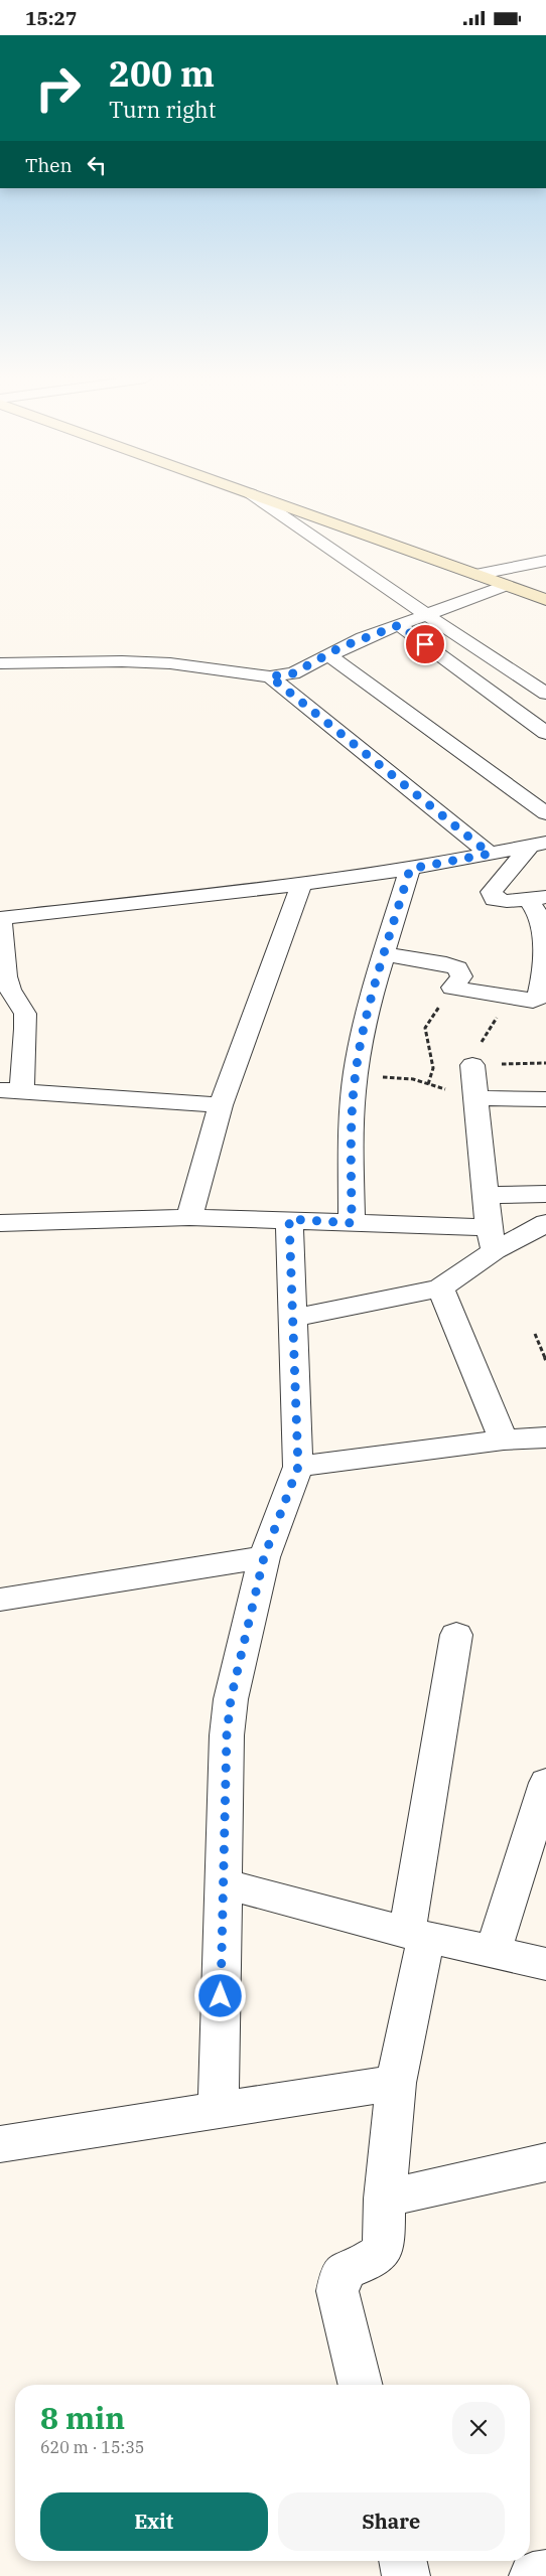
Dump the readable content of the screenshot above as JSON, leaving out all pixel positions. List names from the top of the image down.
{
  "page": {
    "status": "15:27",
    "turn": ["200 m", "Turn right"],
    "then": "Then",
    "heading": ["8 min", "620 m · 15:35"],
    "buttons": ["Exit", "Share"]
  }
}
